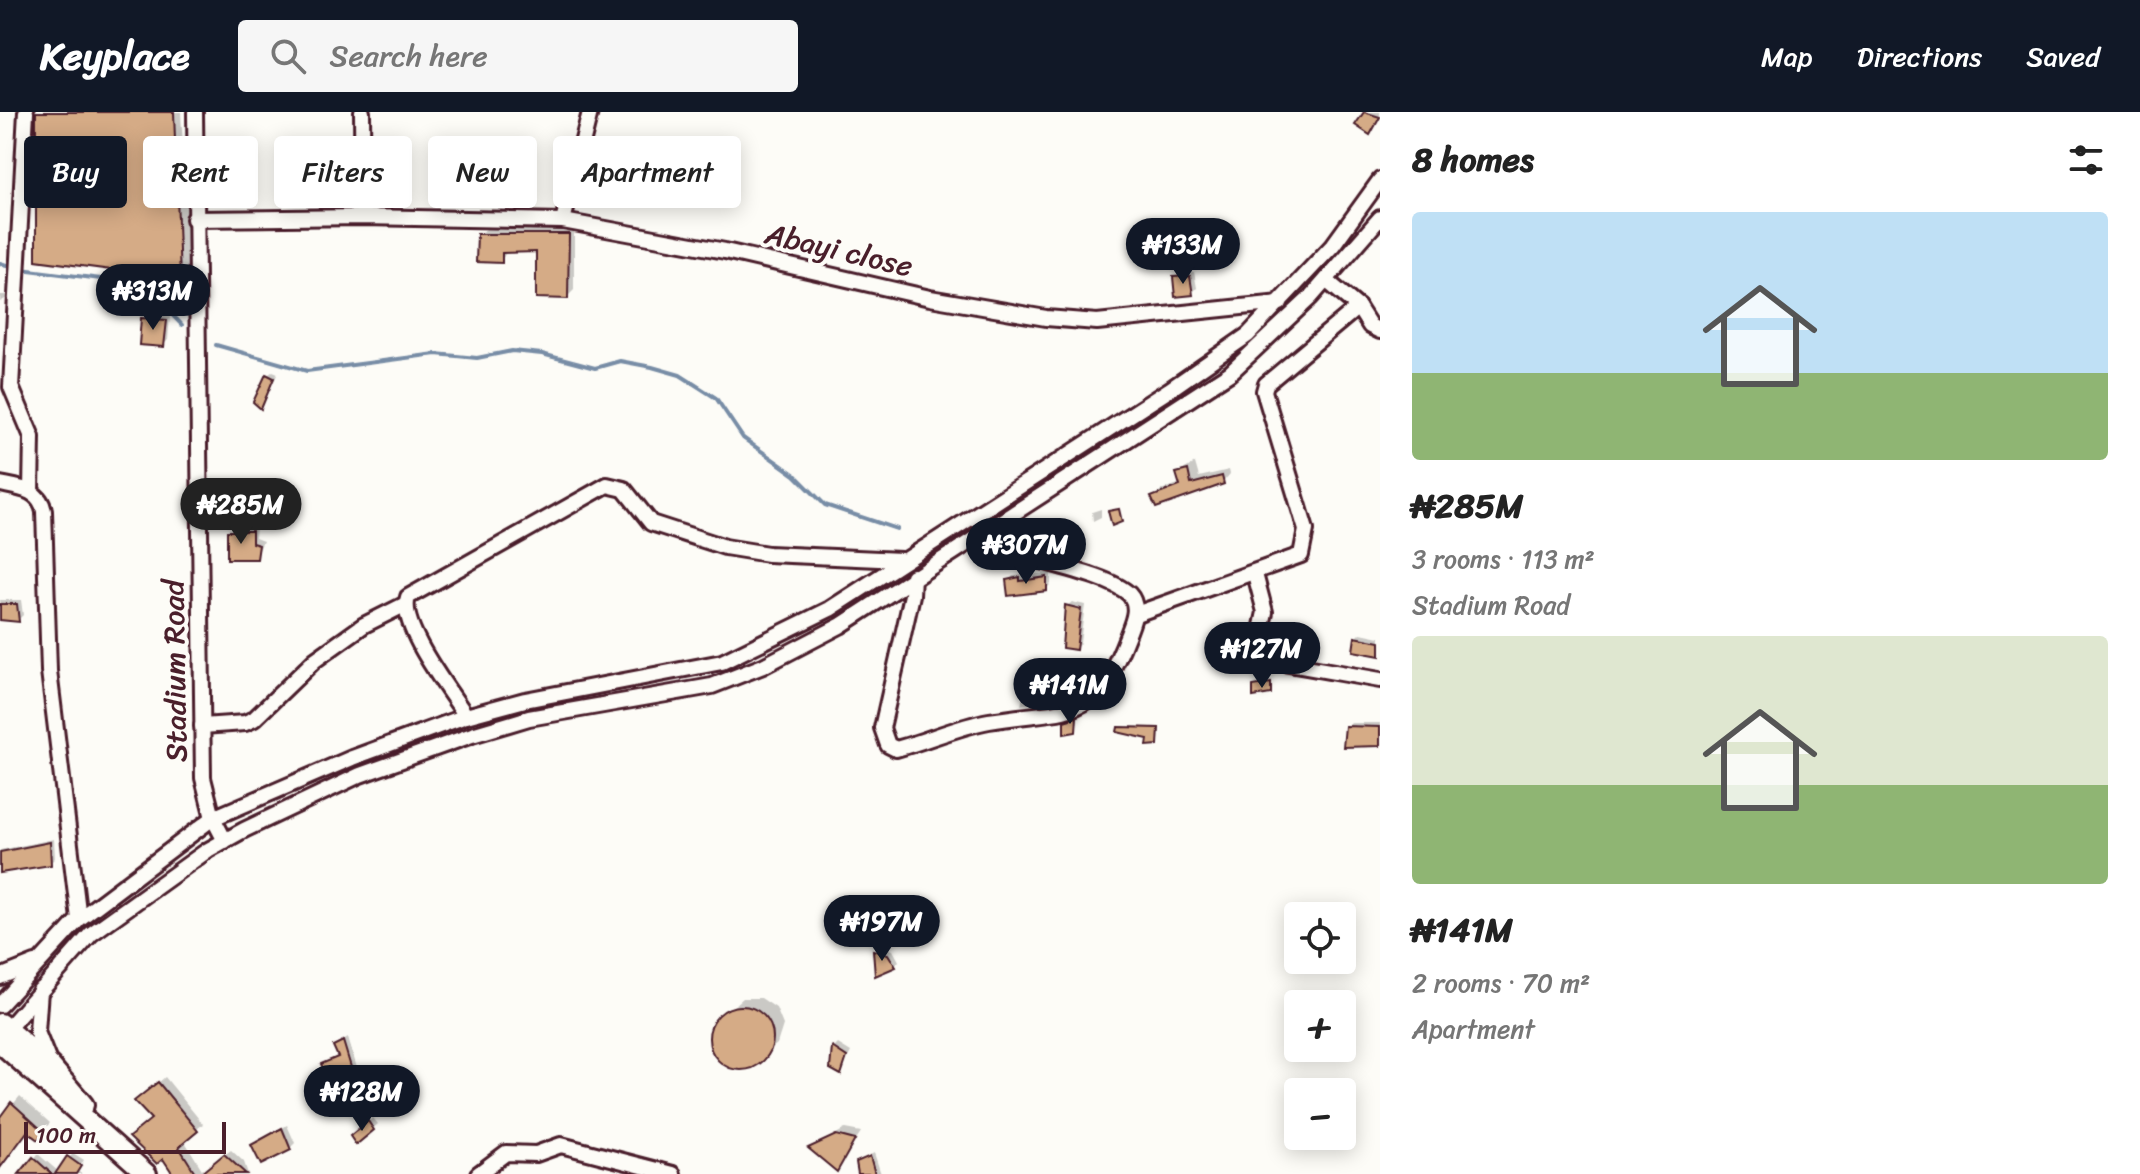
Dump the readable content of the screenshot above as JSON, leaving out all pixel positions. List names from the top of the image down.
{
  "streets": {
    "street": ["Abayi close", "Stadium Road"]
  },
  "crossings": [
    ["Abayi close", "Stadium Road"]
  ],
  "scale_bar": "100 m",
  "page": {
    "header": "Keyplace",
    "search": "Search here",
    "nav": ["Map", "Directions", "Saved"],
    "heading": "8 homes",
    "chip": [
      "Buy",
      "Rent",
      "Filters",
      "New",
      "Apartment"
    ],
    "list": [
      {
        "name": "₦285M",
        "note": "3 rooms · 113 m² · Stadium Road"
      },
      {
        "name": "₦141M",
        "note": "2 rooms · 70 m² · Apartment"
      }
    ],
    "price": [
      "₦133M",
      "₦313M",
      "₦285M",
      "₦307M",
      "₦127M",
      "₦141M",
      "₦197M",
      "₦128M"
    ],
    "map_buttons": ["+", "−"],
    "scale": "100 m"
  }
}
